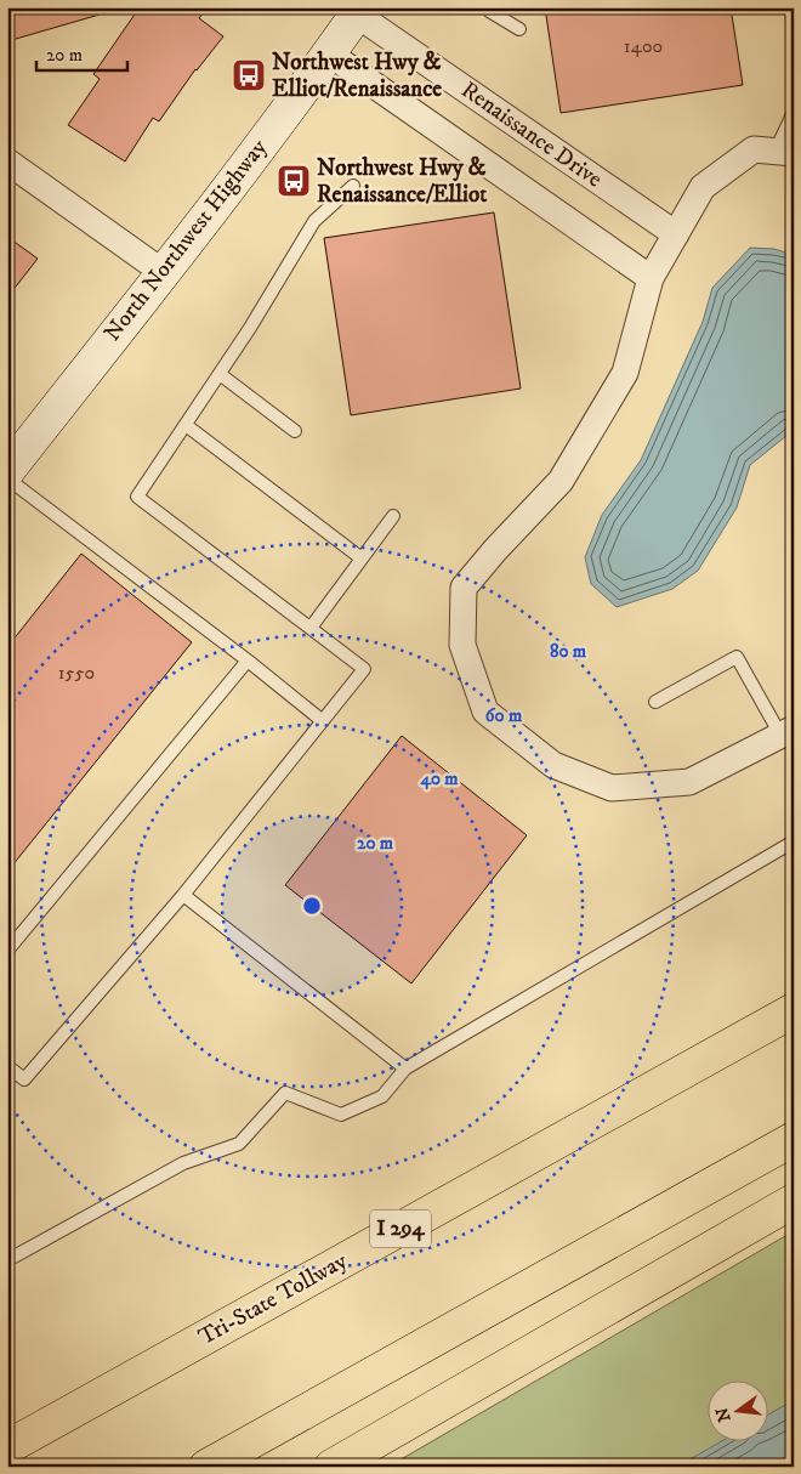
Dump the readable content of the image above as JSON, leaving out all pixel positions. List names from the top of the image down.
{
  "streets": {
    "highway": ["I 294", "Tri-State Tollway"],
    "main road": ["North Northwest Highway"],
    "street": ["Renaissance Drive"]
  },
  "crossings": [
    ["Renaissance Drive", "North Northwest Highway"]
  ],
  "places": {
    "bus stop": ["Northwest Hwy & Elliot/Renaissance", "Northwest Hwy & Renaissance/Elliot"]
  },
  "house_numbers": ["1400", "1550"],
  "scale_bar": "20 m",
  "north": "left",
  "rings": [
    "80 m",
    "60 m",
    "40 m",
    "20 m"
  ]
}
